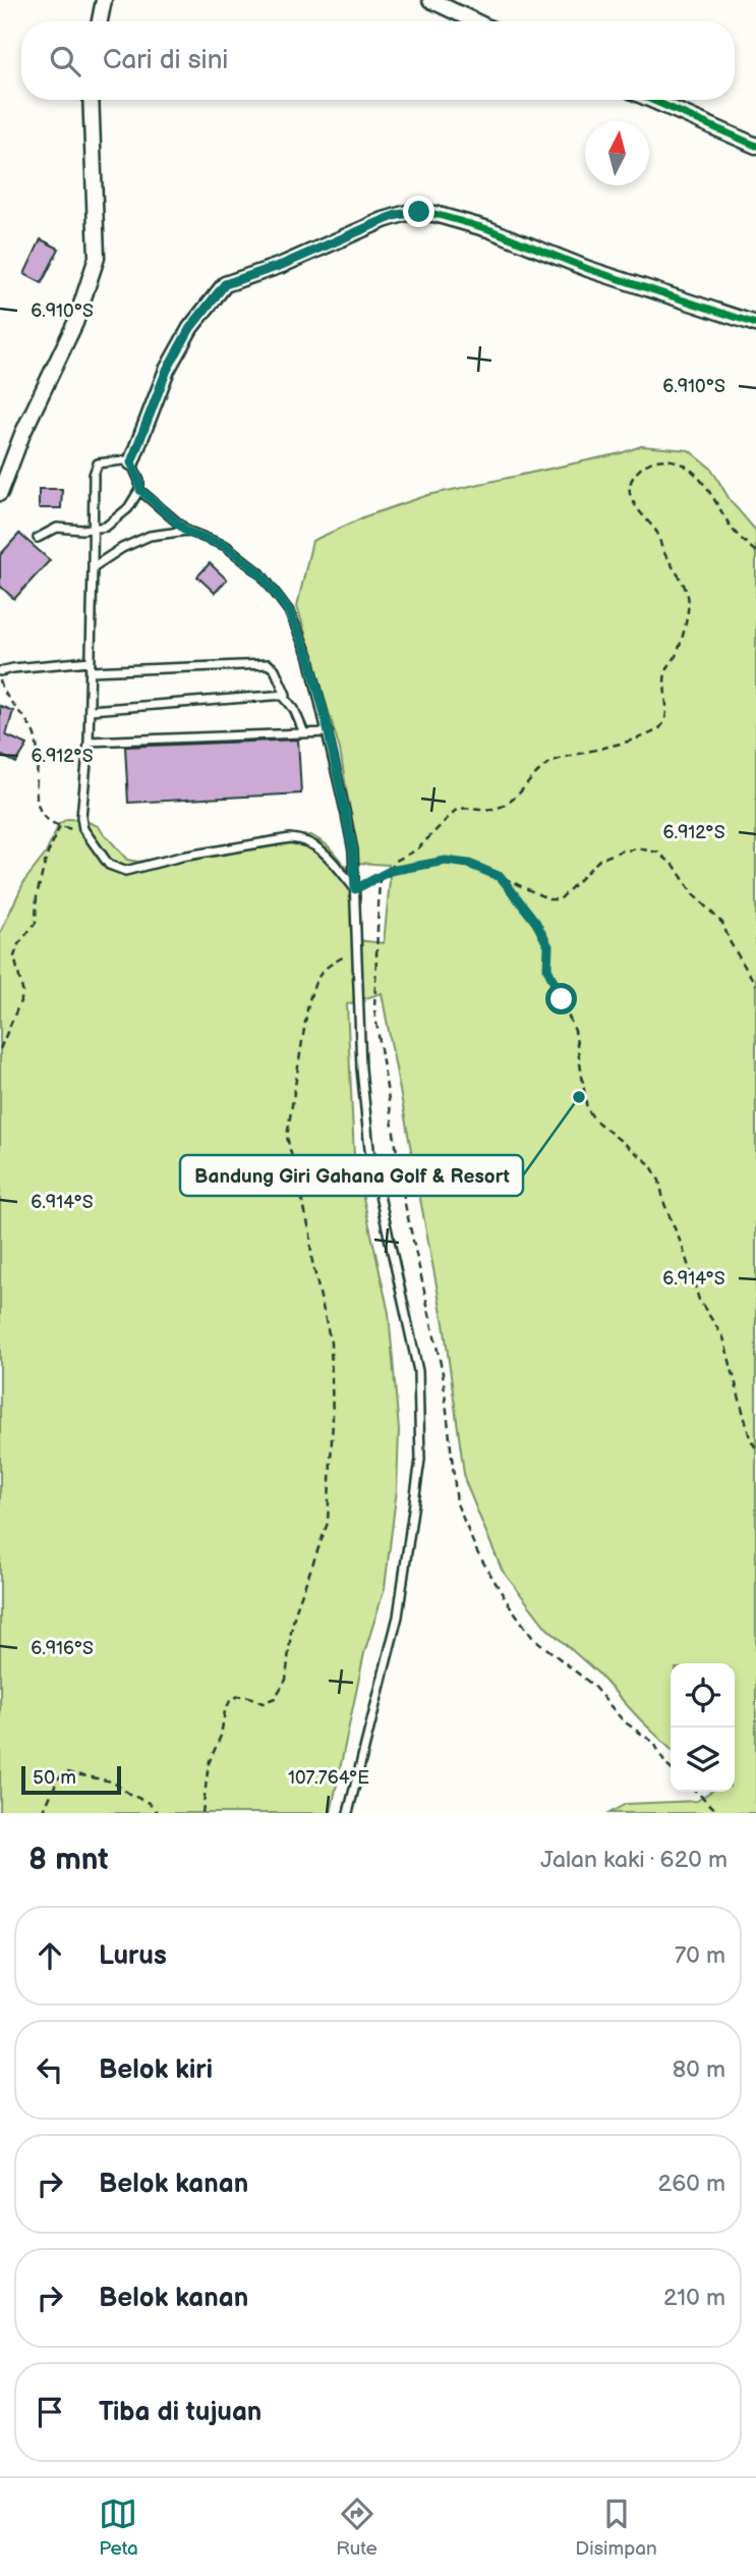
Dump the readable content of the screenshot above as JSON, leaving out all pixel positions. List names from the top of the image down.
{
  "places": ["Bandung Giri Gahana Golf & Resort"],
  "scale_bar": "50 m",
  "north": "top",
  "page": {
    "search": "Cari di sini",
    "scale": "50 m",
    "heading": ["8 mnt", "Jalan kaki · 620 m"],
    "list": [
      ["Lurus", "70 m"],
      ["Belok kiri", "80 m"],
      ["Belok kanan", "260 m"],
      ["Belok kanan", "210 m"],
      "Tiba di tujuan"
    ],
    "nav": ["Peta", "Rute", "Disimpan"]
  },
  "coordinates": [
    "6.910°S",
    "6.912°S",
    "6.914°S",
    "6.916°S",
    "107.764°E"
  ]
}
